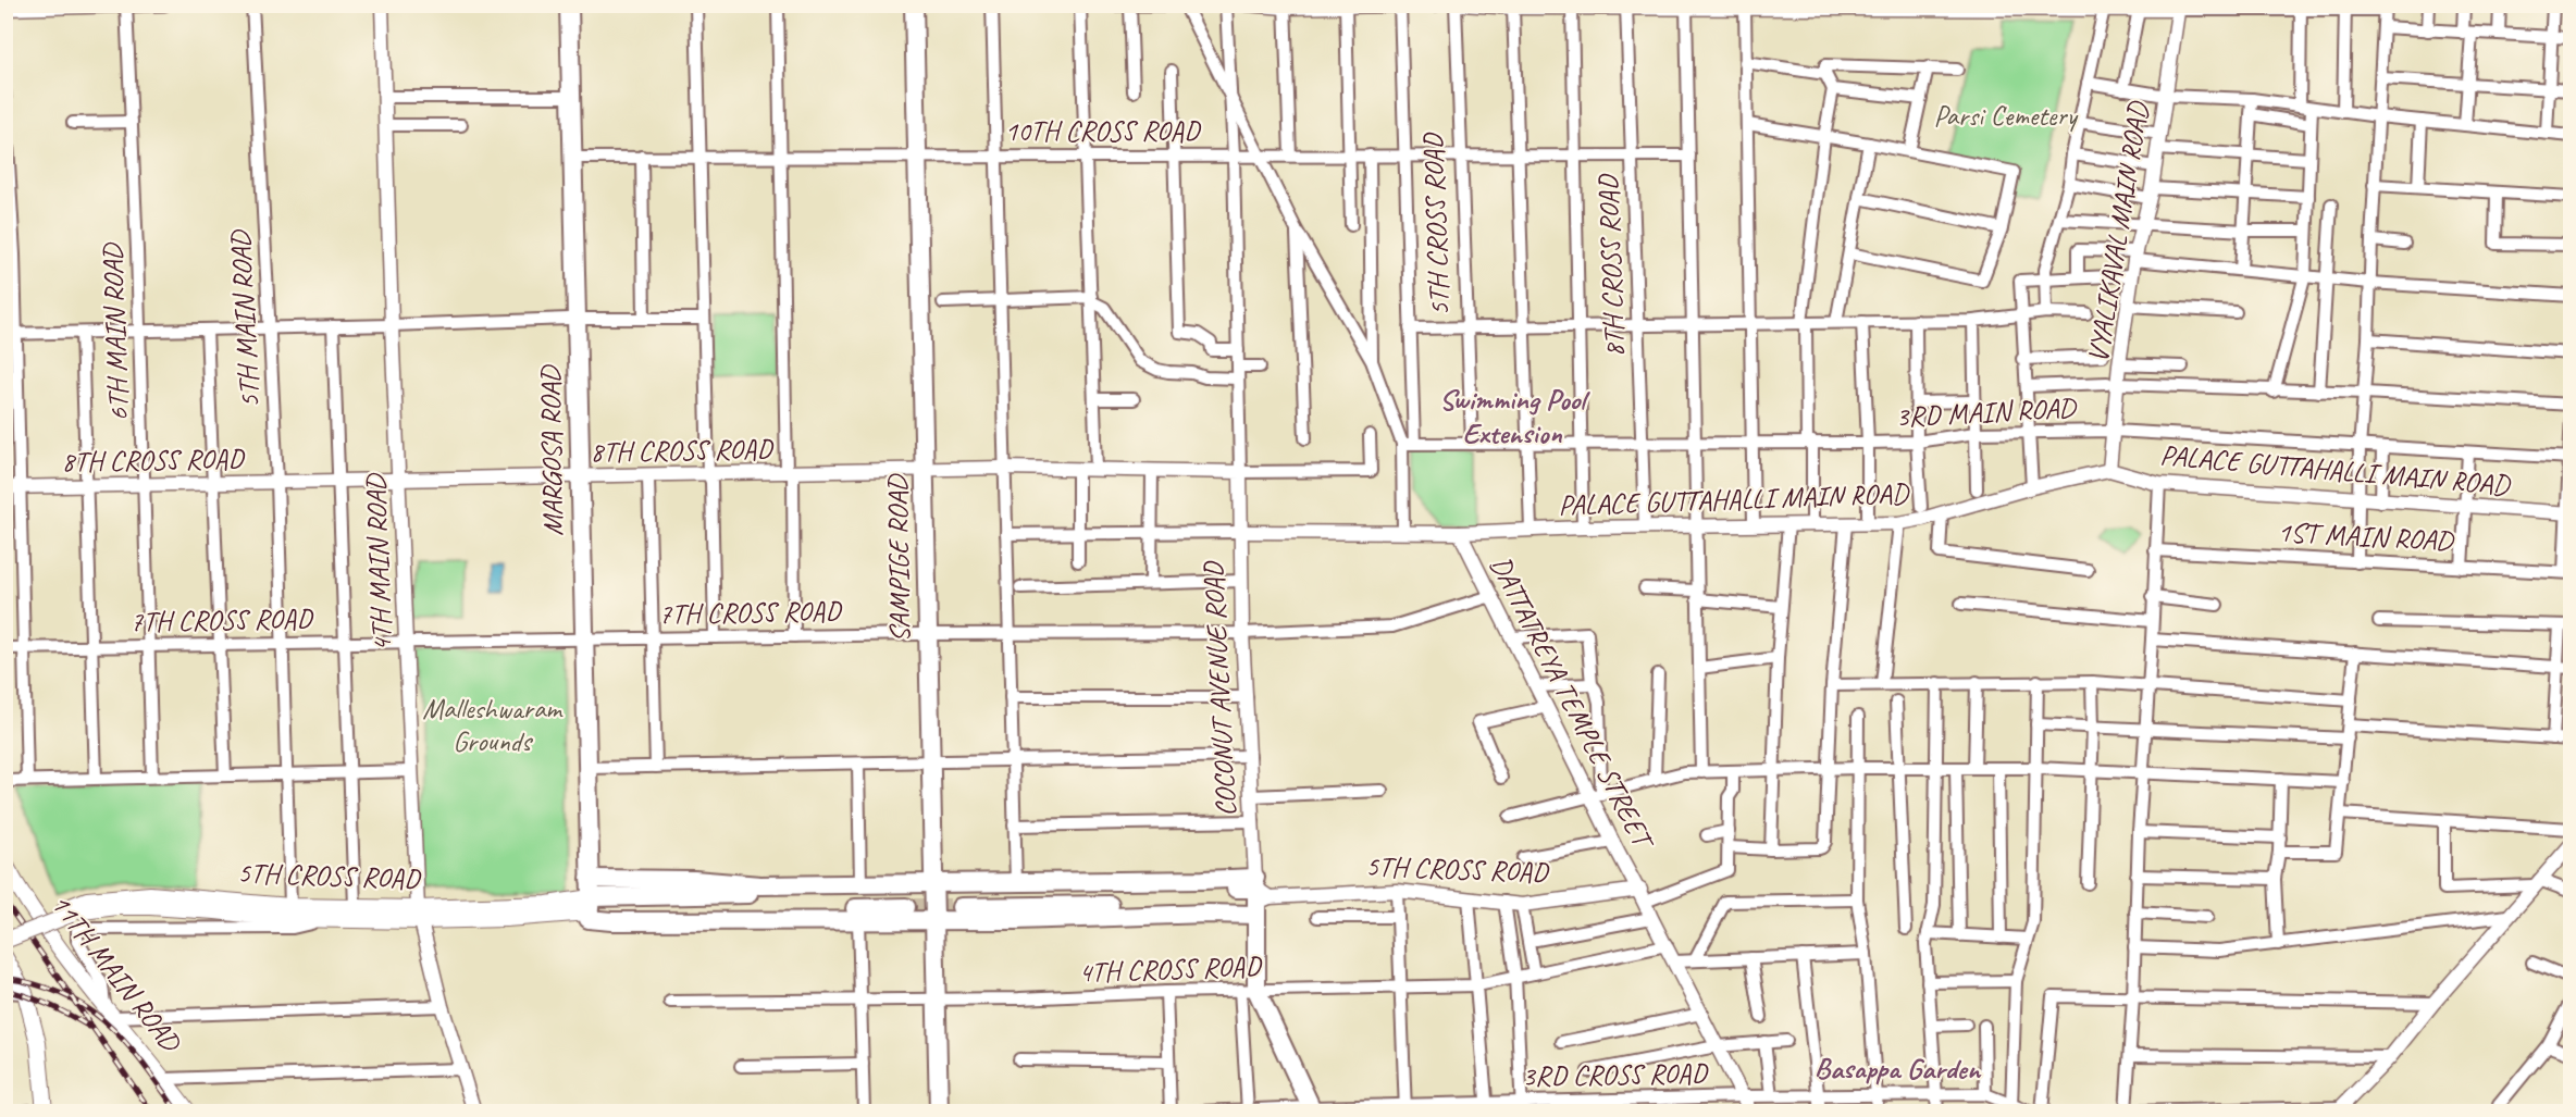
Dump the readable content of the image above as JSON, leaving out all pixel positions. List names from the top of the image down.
{
  "streets": {
    "main road": [
      "5TH CROSS ROAD",
      "MARGOSA ROAD",
      "SAMPIGE ROAD",
      "11TH MAIN ROAD"
    ],
    "street": [
      "10TH CROSS ROAD",
      "VYALIKAVAL MAIN ROAD",
      "8TH CROSS ROAD",
      "5TH MAIN ROAD",
      "6TH MAIN ROAD",
      "3RD MAIN ROAD",
      "PALACE GUTTAHALLI MAIN ROAD",
      "1ST MAIN ROAD",
      "4TH MAIN ROAD",
      "7TH CROSS ROAD",
      "COCONUT AVENUE ROAD",
      "DATTATREYA TEMPLE STREET",
      "4TH CROSS ROAD",
      "3RD CROSS ROAD"
    ]
  },
  "crossings": [
    ["10TH CROSS ROAD", "5TH CROSS ROAD"],
    ["10TH CROSS ROAD", "8TH CROSS ROAD"],
    ["10TH CROSS ROAD", "MARGOSA ROAD"],
    ["10TH CROSS ROAD", "SAMPIGE ROAD"],
    ["5TH CROSS ROAD", "5TH MAIN ROAD"],
    ["5TH CROSS ROAD", "3RD MAIN ROAD"],
    ["5TH CROSS ROAD", "MARGOSA ROAD"],
    ["5TH CROSS ROAD", "4TH MAIN ROAD"],
    ["5TH CROSS ROAD", "COCONUT AVENUE ROAD"],
    ["5TH CROSS ROAD", "DATTATREYA TEMPLE STREET"],
    ["VYALIKAVAL MAIN ROAD", "3RD MAIN ROAD"],
    ["VYALIKAVAL MAIN ROAD", "PALACE GUTTAHALLI MAIN ROAD"],
    ["8TH CROSS ROAD", "5TH MAIN ROAD"],
    ["8TH CROSS ROAD", "6TH MAIN ROAD"],
    ["8TH CROSS ROAD", "3RD MAIN ROAD"],
    ["8TH CROSS ROAD", "MARGOSA ROAD"],
    ["8TH CROSS ROAD", "PALACE GUTTAHALLI MAIN ROAD"],
    ["8TH CROSS ROAD", "SAMPIGE ROAD"],
    ["8TH CROSS ROAD", "4TH MAIN ROAD"],
    ["8TH CROSS ROAD", "COCONUT AVENUE ROAD"],
    ["5TH MAIN ROAD", "7TH CROSS ROAD"],
    ["6TH MAIN ROAD", "7TH CROSS ROAD"],
    ["MARGOSA ROAD", "7TH CROSS ROAD"],
    ["PALACE GUTTAHALLI MAIN ROAD", "COCONUT AVENUE ROAD"],
    ["PALACE GUTTAHALLI MAIN ROAD", "DATTATREYA TEMPLE STREET"],
    ["SAMPIGE ROAD", "7TH CROSS ROAD"],
    ["SAMPIGE ROAD", "4TH CROSS ROAD"],
    ["4TH MAIN ROAD", "7TH CROSS ROAD"],
    ["7TH CROSS ROAD", "COCONUT AVENUE ROAD"],
    ["7TH CROSS ROAD", "DATTATREYA TEMPLE STREET"],
    ["DATTATREYA TEMPLE STREET", "4TH CROSS ROAD"],
    ["DATTATREYA TEMPLE STREET", "3RD CROSS ROAD"]
  ],
  "districts": ["Swimming Pool Extension", "Basappa Garden"],
  "parks": ["Parsi Cemetery", "Malleshwaram Grounds"]
}
